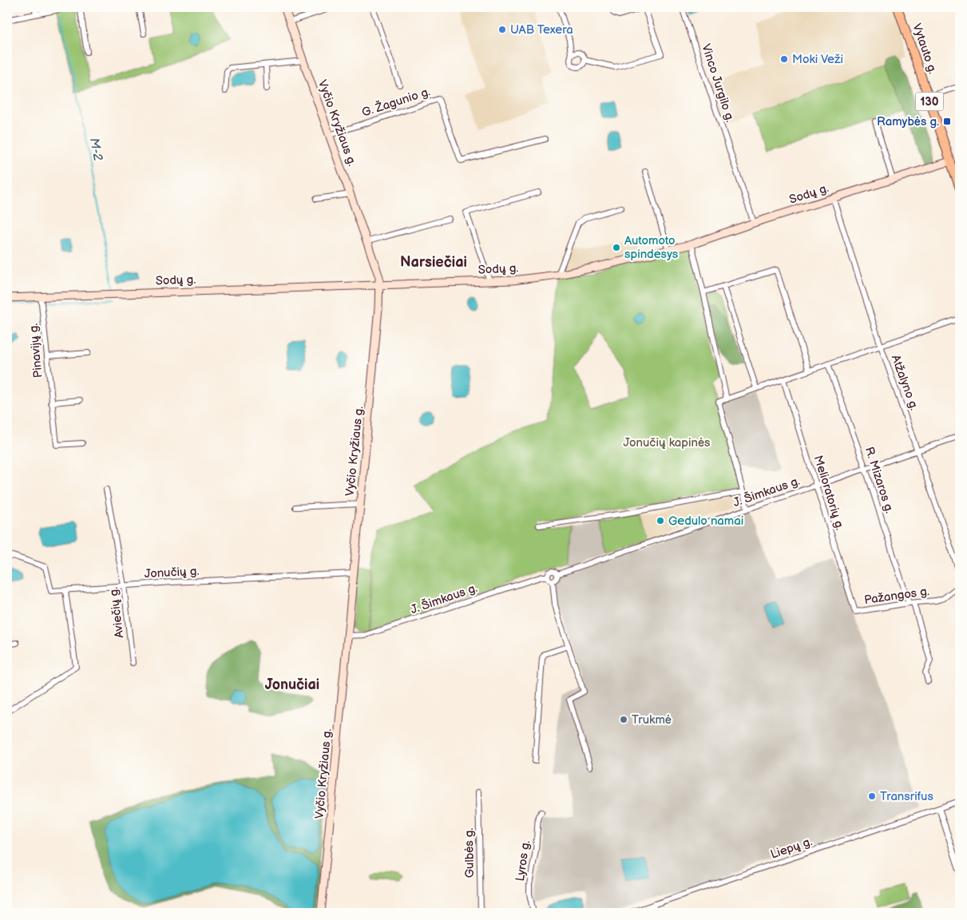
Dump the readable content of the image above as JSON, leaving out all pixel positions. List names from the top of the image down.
{
  "streets": {
    "main road": [
      "Vytauto g.",
      "130",
      "Vyčio Kryžiaus g.",
      "Sodų g."
    ],
    "street": [
      "Vinco Jurgilo g.",
      "G. Žagunio g.",
      "Pinavijų g.",
      "Atžalyno g.",
      "R. Mizaros g.",
      "J. Šimkaus g.",
      "Melioratorių g.",
      "Jonučių g.",
      "Pažangos g.",
      "Aviečių g.",
      "Liepų g.",
      "Gulbės g.",
      "Lyros g."
    ]
  },
  "crossings": [
    ["Vytauto g.", "Sodų g."],
    ["Vinco Jurgilo g.", "Sodų g."],
    ["G. Žagunio g.", "Vyčio Kryžiaus g."],
    ["Vyčio Kryžiaus g.", "Sodų g."],
    ["Vyčio Kryžiaus g.", "J. Šimkaus g."],
    ["Vyčio Kryžiaus g.", "Jonučių g."],
    ["Sodų g.", "Pinavijų g."],
    ["Sodų g.", "Atžalyno g."],
    ["Atžalyno g.", "J. Šimkaus g."],
    ["R. Mizaros g.", "J. Šimkaus g."],
    ["R. Mizaros g.", "Pažangos g."],
    ["J. Šimkaus g.", "Melioratorių g."],
    ["Melioratorių g.", "Pažangos g."],
    ["Jonučių g.", "Aviečių g."]
  ],
  "districts": ["Narsiečiai", "Jonučiai"],
  "water": ["M-2"],
  "parks": ["Jonučių kapinės"],
  "places": {
    "other": [
      "UAB Texera",
      "Moki Veži",
      "Automoto spindesys",
      "Gedulo namai",
      "Trukmė",
      "Transrifus"
    ],
    "transit": ["Ramybės g."]
  }
}
